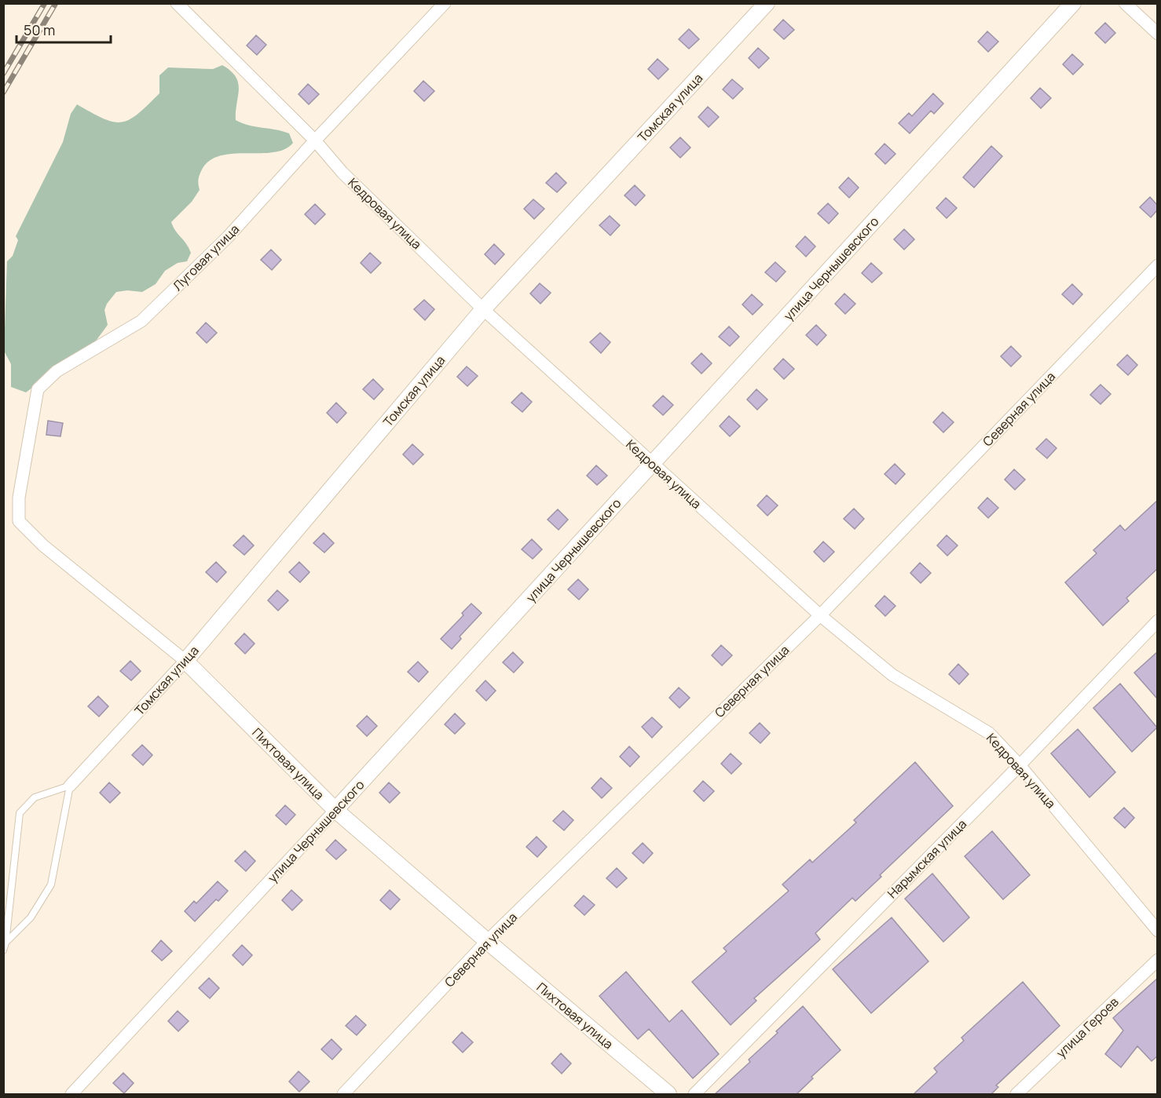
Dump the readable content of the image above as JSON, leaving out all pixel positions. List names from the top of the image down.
{
  "streets": {
    "street": [
      "Томская улица",
      "Кедровая улица",
      "Луговая улица",
      "улица Чернышевского",
      "Северная улица",
      "Пихтовая улица",
      "Нарымская улица",
      "улица Героев"
    ]
  },
  "crossings": [
    ["Томская улица", "Кедровая улица"],
    ["Томская улица", "Пихтовая улица"],
    ["Кедровая улица", "Луговая улица"],
    ["Кедровая улица", "улица Чернышевского"],
    ["Кедровая улица", "Северная улица"],
    ["Кедровая улица", "Нарымская улица"],
    ["Луговая улица", "Пихтовая улица"],
    ["улица Чернышевского", "Пихтовая улица"],
    ["Северная улица", "Пихтовая улица"]
  ],
  "scale_bar": "50 m"
}
